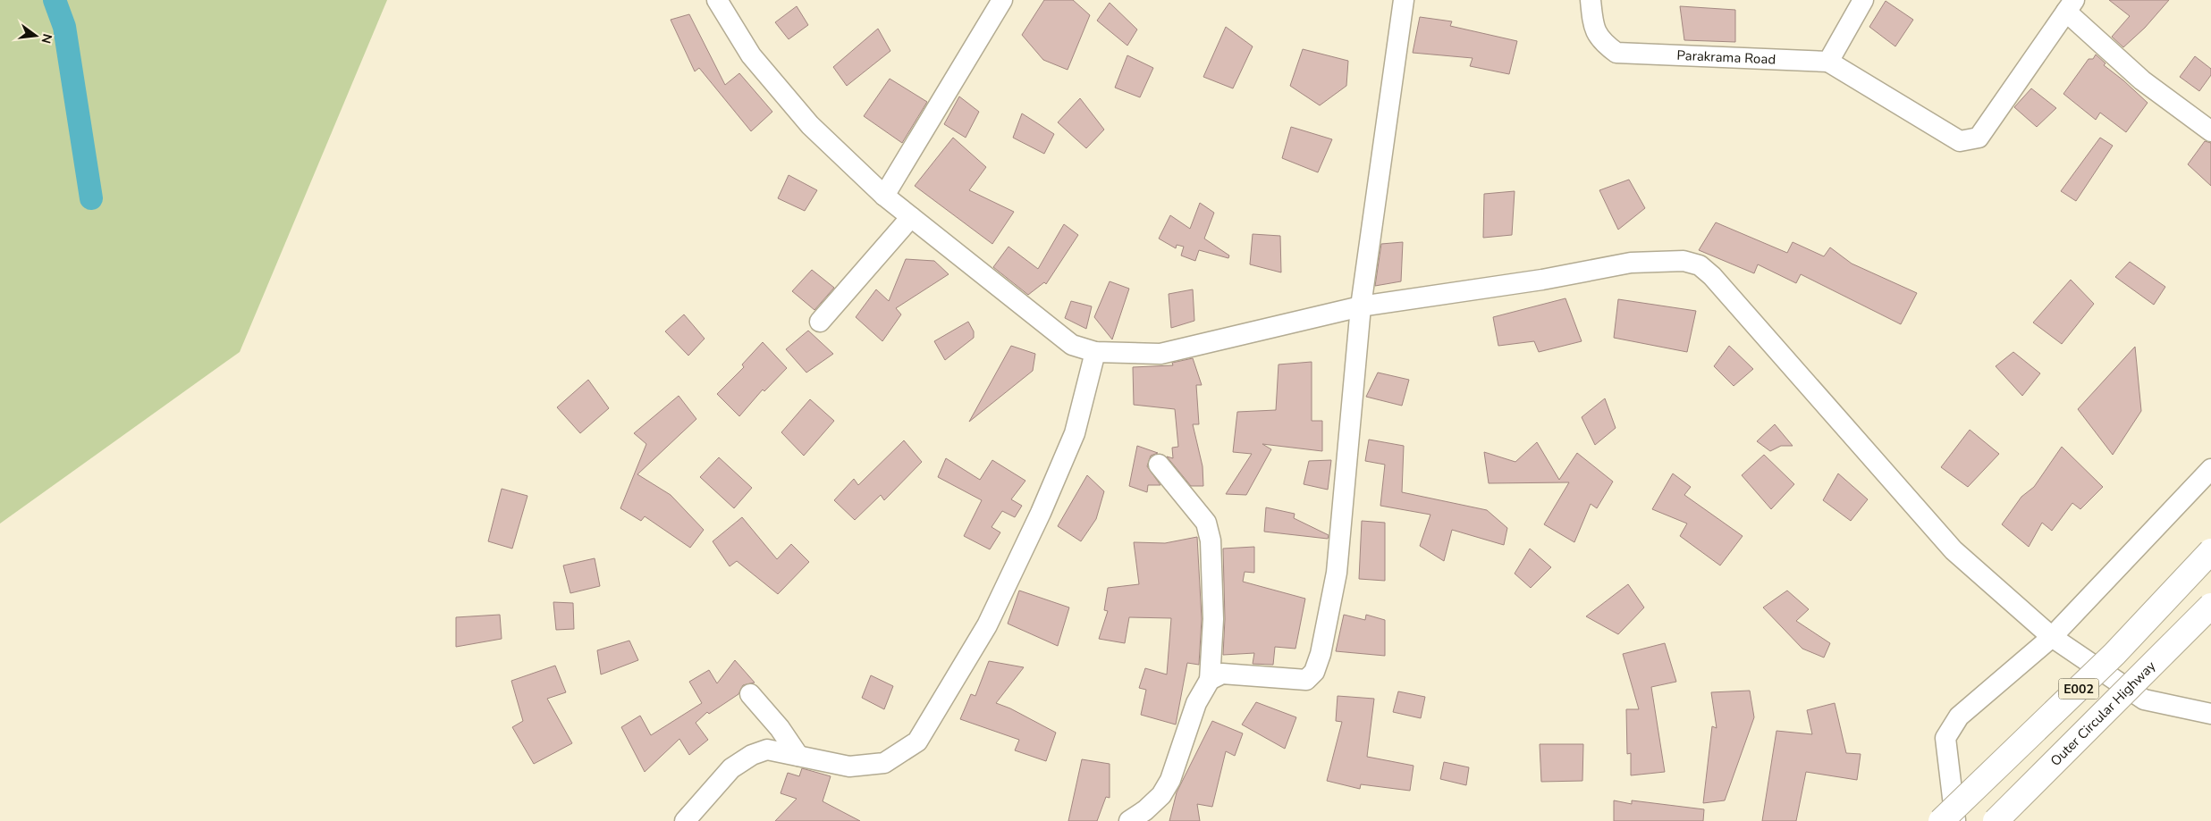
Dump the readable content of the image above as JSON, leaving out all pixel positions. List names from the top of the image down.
{
  "streets": {
    "highway": ["E002", "Outer Circular Highway"],
    "street": ["Parakrama Road"]
  },
  "north": "right"
}
